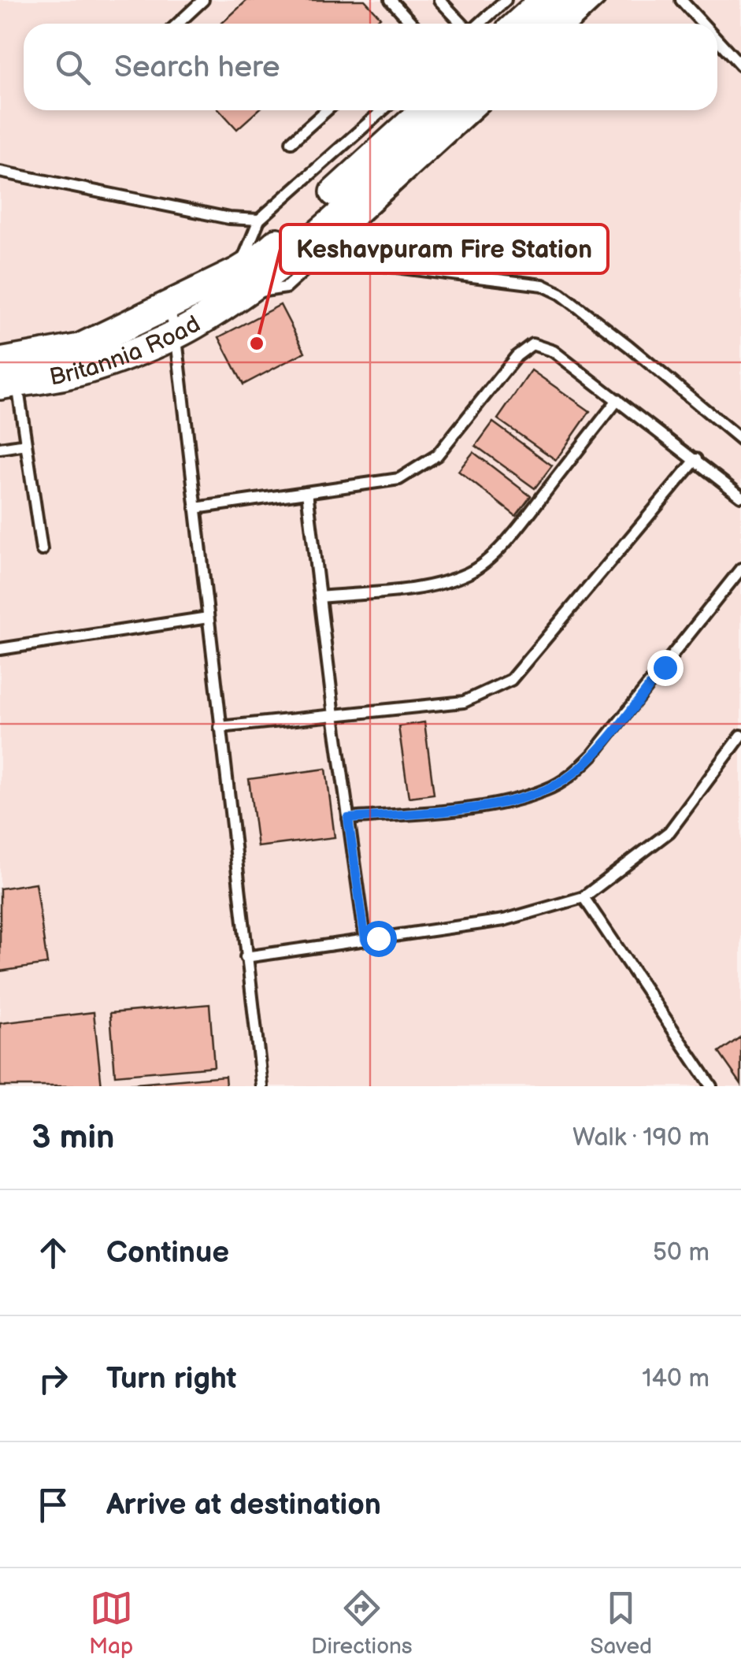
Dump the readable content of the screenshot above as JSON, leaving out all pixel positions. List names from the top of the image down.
{
  "streets": {
    "main road": ["Britannia Road"]
  },
  "places": ["Keshavpuram Fire Station"],
  "page": {
    "search": "Search here",
    "heading": ["3 min", "Walk · 190 m"],
    "list": [
      ["Continue", "50 m"],
      ["Turn right", "140 m"],
      "Arrive at destination"
    ],
    "nav": ["Map", "Directions", "Saved"]
  }
}
